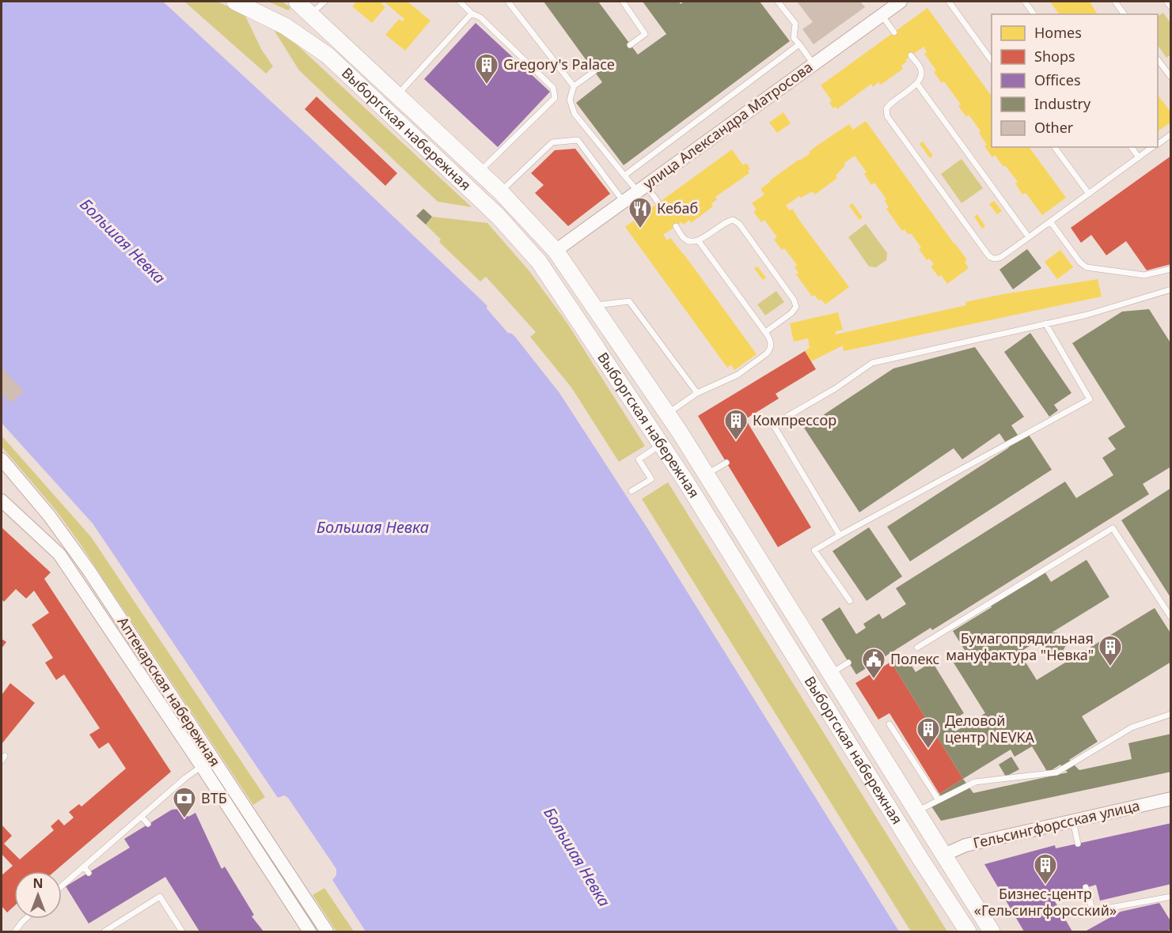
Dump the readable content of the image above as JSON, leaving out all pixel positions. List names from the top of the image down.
{
  "streets": {
    "main road": ["Выборгская набережная"],
    "street": ["улица Александра Матросова", "Аптекарская набережная", "Гельсингфорсская улица"]
  },
  "crossings": [
    ["улица Александра Матросова", "Выборгская набережная"],
    ["Выборгская набережная", "Гельсингфорсская улица"]
  ],
  "water": ["Большая Невка"],
  "places": {
    "building": [
      "Gregory's Palace",
      "Компрессор",
      "Бумагопрядильная мануфактура \"Невка\"",
      "Деловой центр NEVKA",
      "Бизнес-центр «Гельсингфорсский»"
    ],
    "restaurant": ["Кебаб"],
    "public building": ["Полекс"],
    "bank": ["ВТБ"]
  },
  "legend": [
    "Homes",
    "Shops",
    "Offices",
    "Industry",
    "Other"
  ],
  "north": "top"
}
